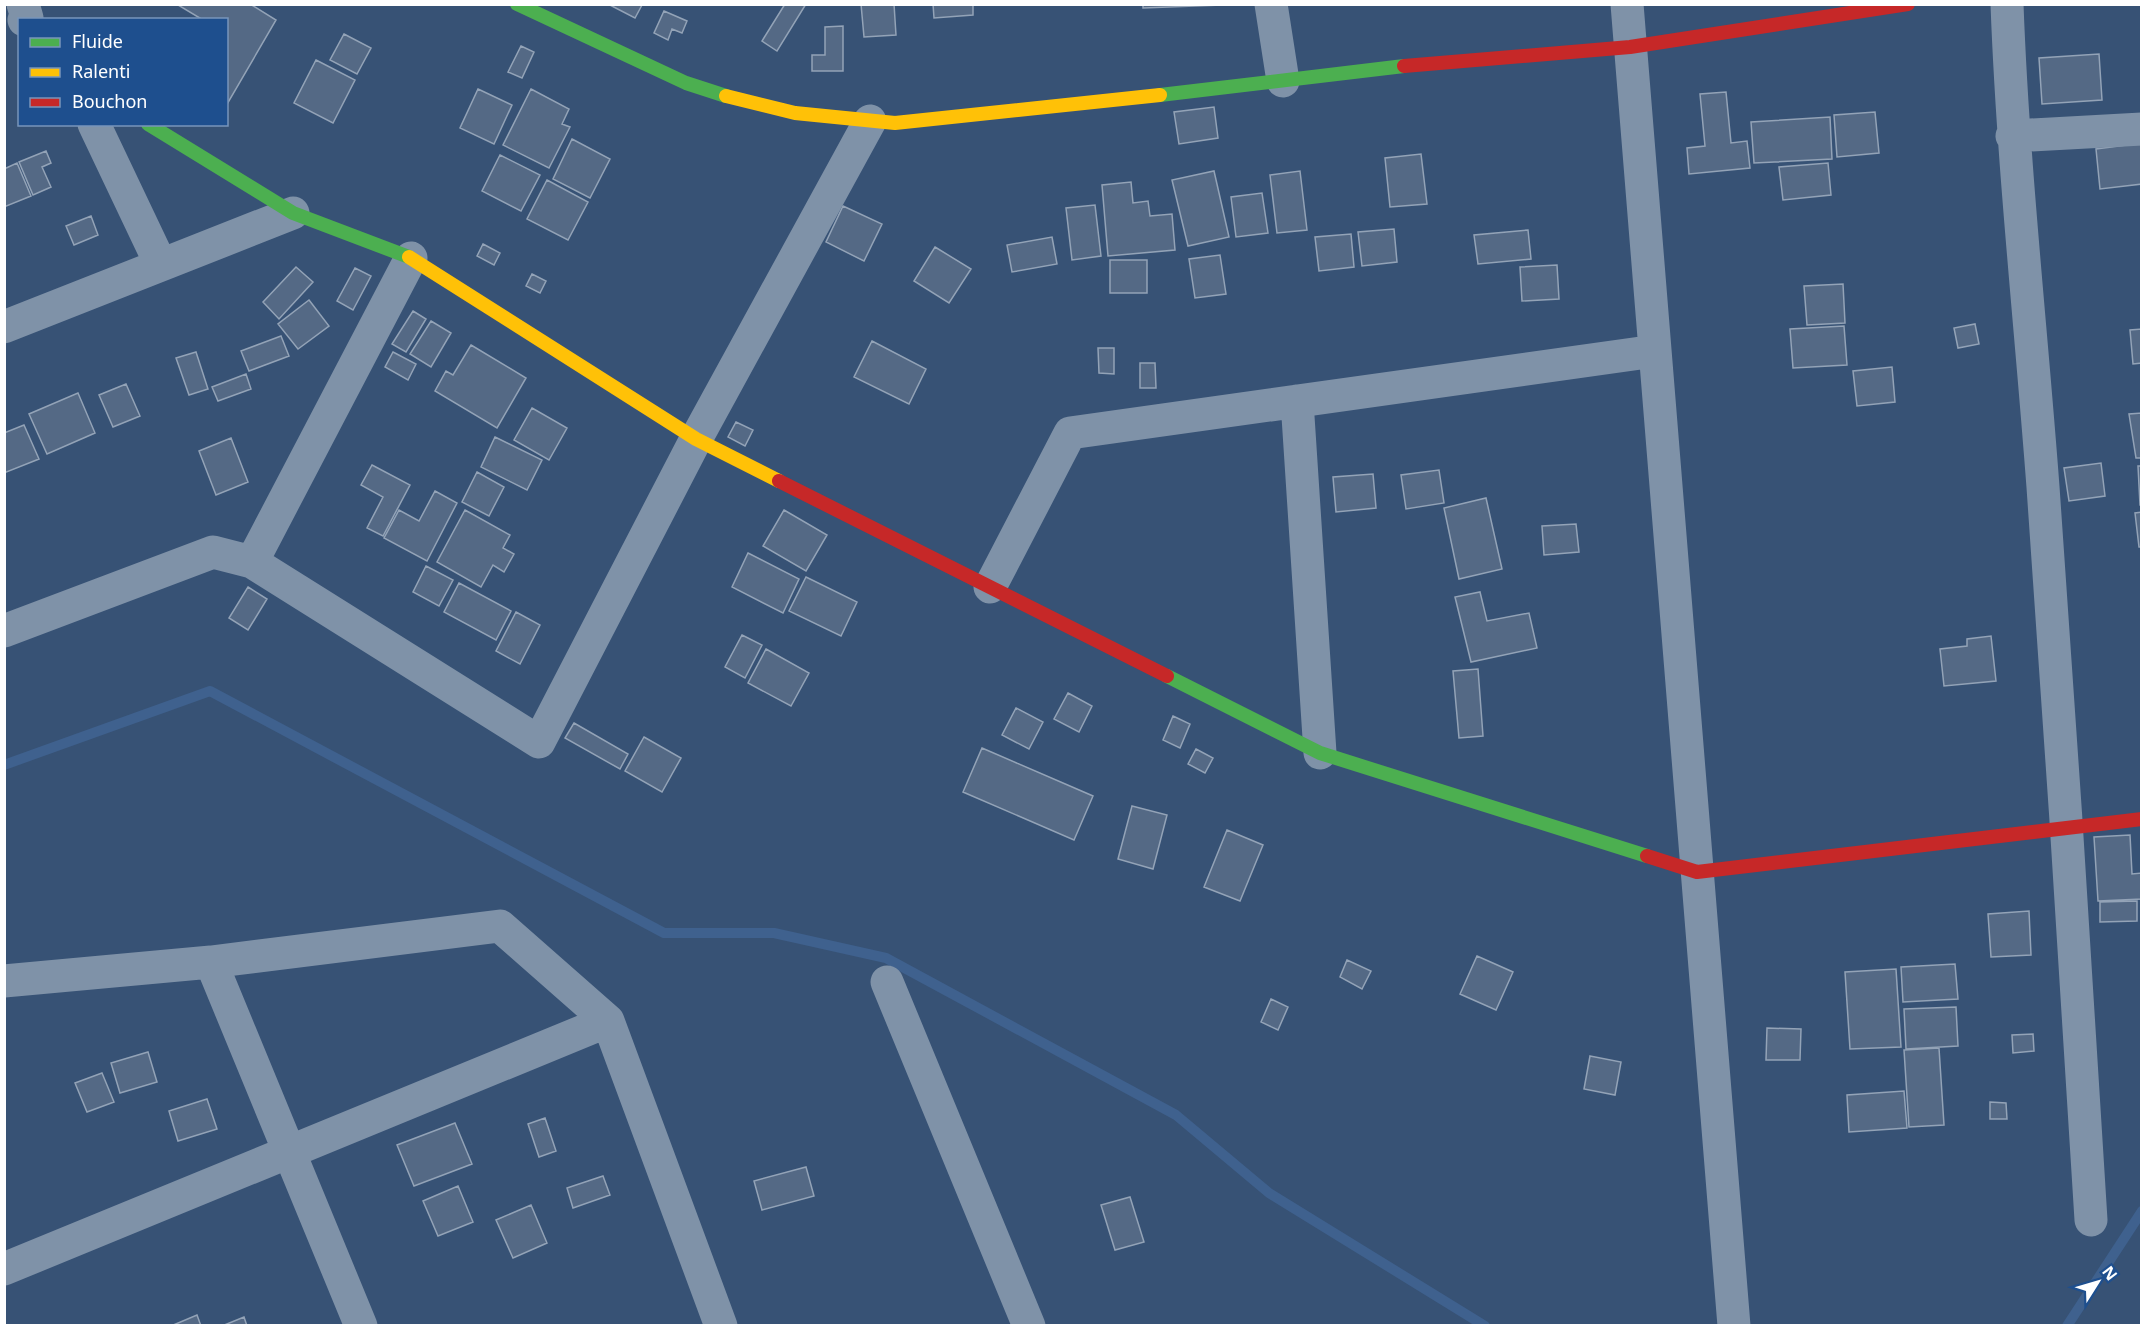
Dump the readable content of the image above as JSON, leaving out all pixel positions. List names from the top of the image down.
{
  "legend": ["Fluide", "Ralenti", "Bouchon"],
  "north": "top right"
}
